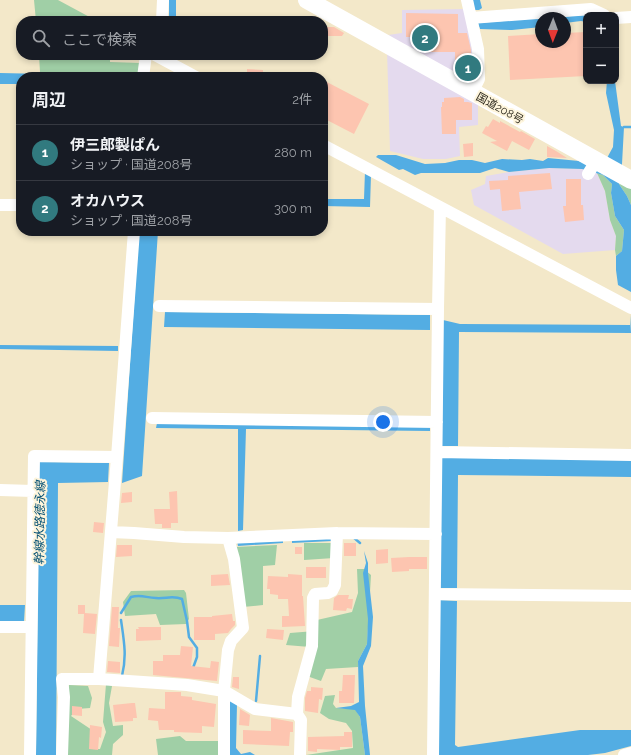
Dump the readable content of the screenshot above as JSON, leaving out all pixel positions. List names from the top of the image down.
{
  "streets": {
    "highway": ["国道208号"]
  },
  "water": ["幹線水路徳永線"],
  "north": "bottom",
  "page": {
    "map_buttons": ["+", "−"],
    "search": "ここで検索",
    "pins": ["2", "1"],
    "heading": ["周辺", "2件"],
    "list": [
      {
        "mark": "1",
        "name": "伊三郎製ぱん",
        "note": "ショップ · 国道208号",
        "value": "280 m"
      },
      {
        "mark": "2",
        "name": "オカハウス",
        "note": "ショップ · 国道208号",
        "value": "300 m"
      }
    ]
  }
}
